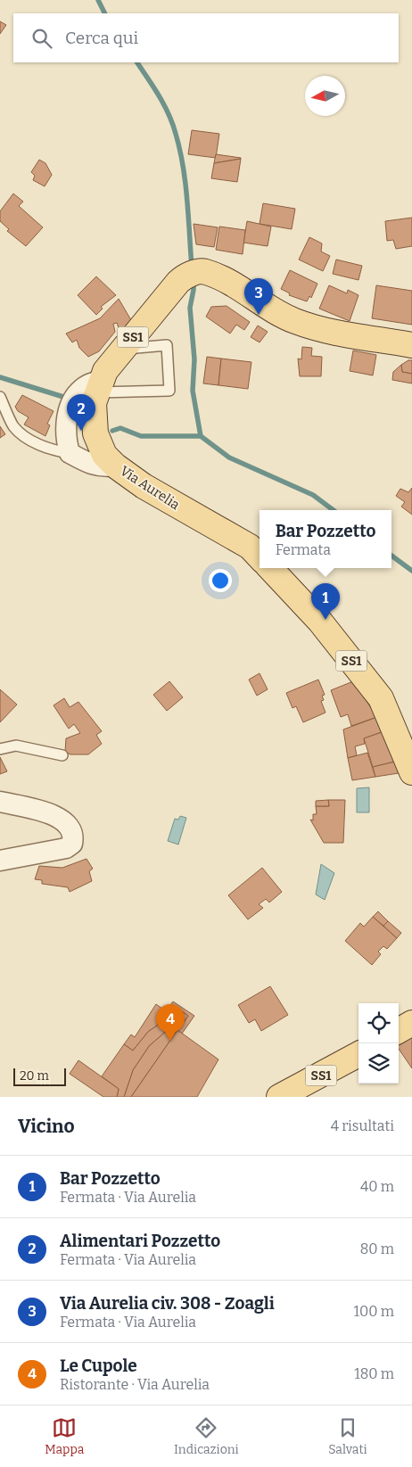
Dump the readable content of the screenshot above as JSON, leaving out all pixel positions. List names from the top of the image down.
{
  "streets": {
    "main road": ["SS1", "Via Aurelia"]
  },
  "crossings": [
    ["SS1", "Via Aurelia"]
  ],
  "scale_bar": "20 m",
  "north": "left",
  "page": {
    "search": "Cerca qui",
    "pins": [
      "3",
      "2",
      "1",
      "4"
    ],
    "popup": ["Bar Pozzetto", "Fermata"],
    "scale": "20 m",
    "heading": ["Vicino", "4 risultati"],
    "list": [
      {
        "mark": "1",
        "name": "Bar Pozzetto",
        "note": "Fermata · Via Aurelia",
        "value": "40 m"
      },
      {
        "mark": "2",
        "name": "Alimentari Pozzetto",
        "note": "Fermata · Via Aurelia",
        "value": "80 m"
      },
      {
        "mark": "3",
        "name": "Via Aurelia civ. 308 - Zoagli",
        "note": "Fermata · Via Aurelia",
        "value": "100 m"
      },
      {
        "mark": "4",
        "name": "Le Cupole",
        "note": "Ristorante · Via Aurelia",
        "value": "180 m"
      }
    ],
    "nav": ["Mappa", "Indicazioni", "Salvati"]
  }
}
